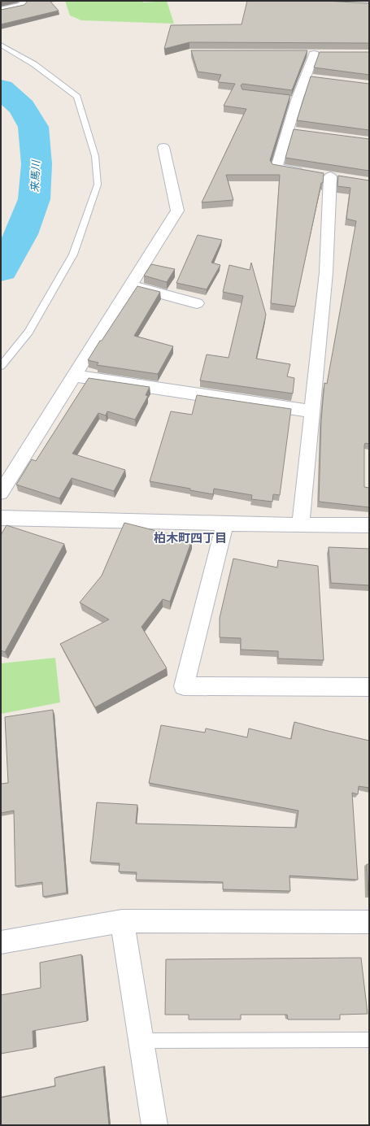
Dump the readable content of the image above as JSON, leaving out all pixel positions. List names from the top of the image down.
{
  "districts": ["柏木町四丁目"],
  "water": ["来馬川"]
}
